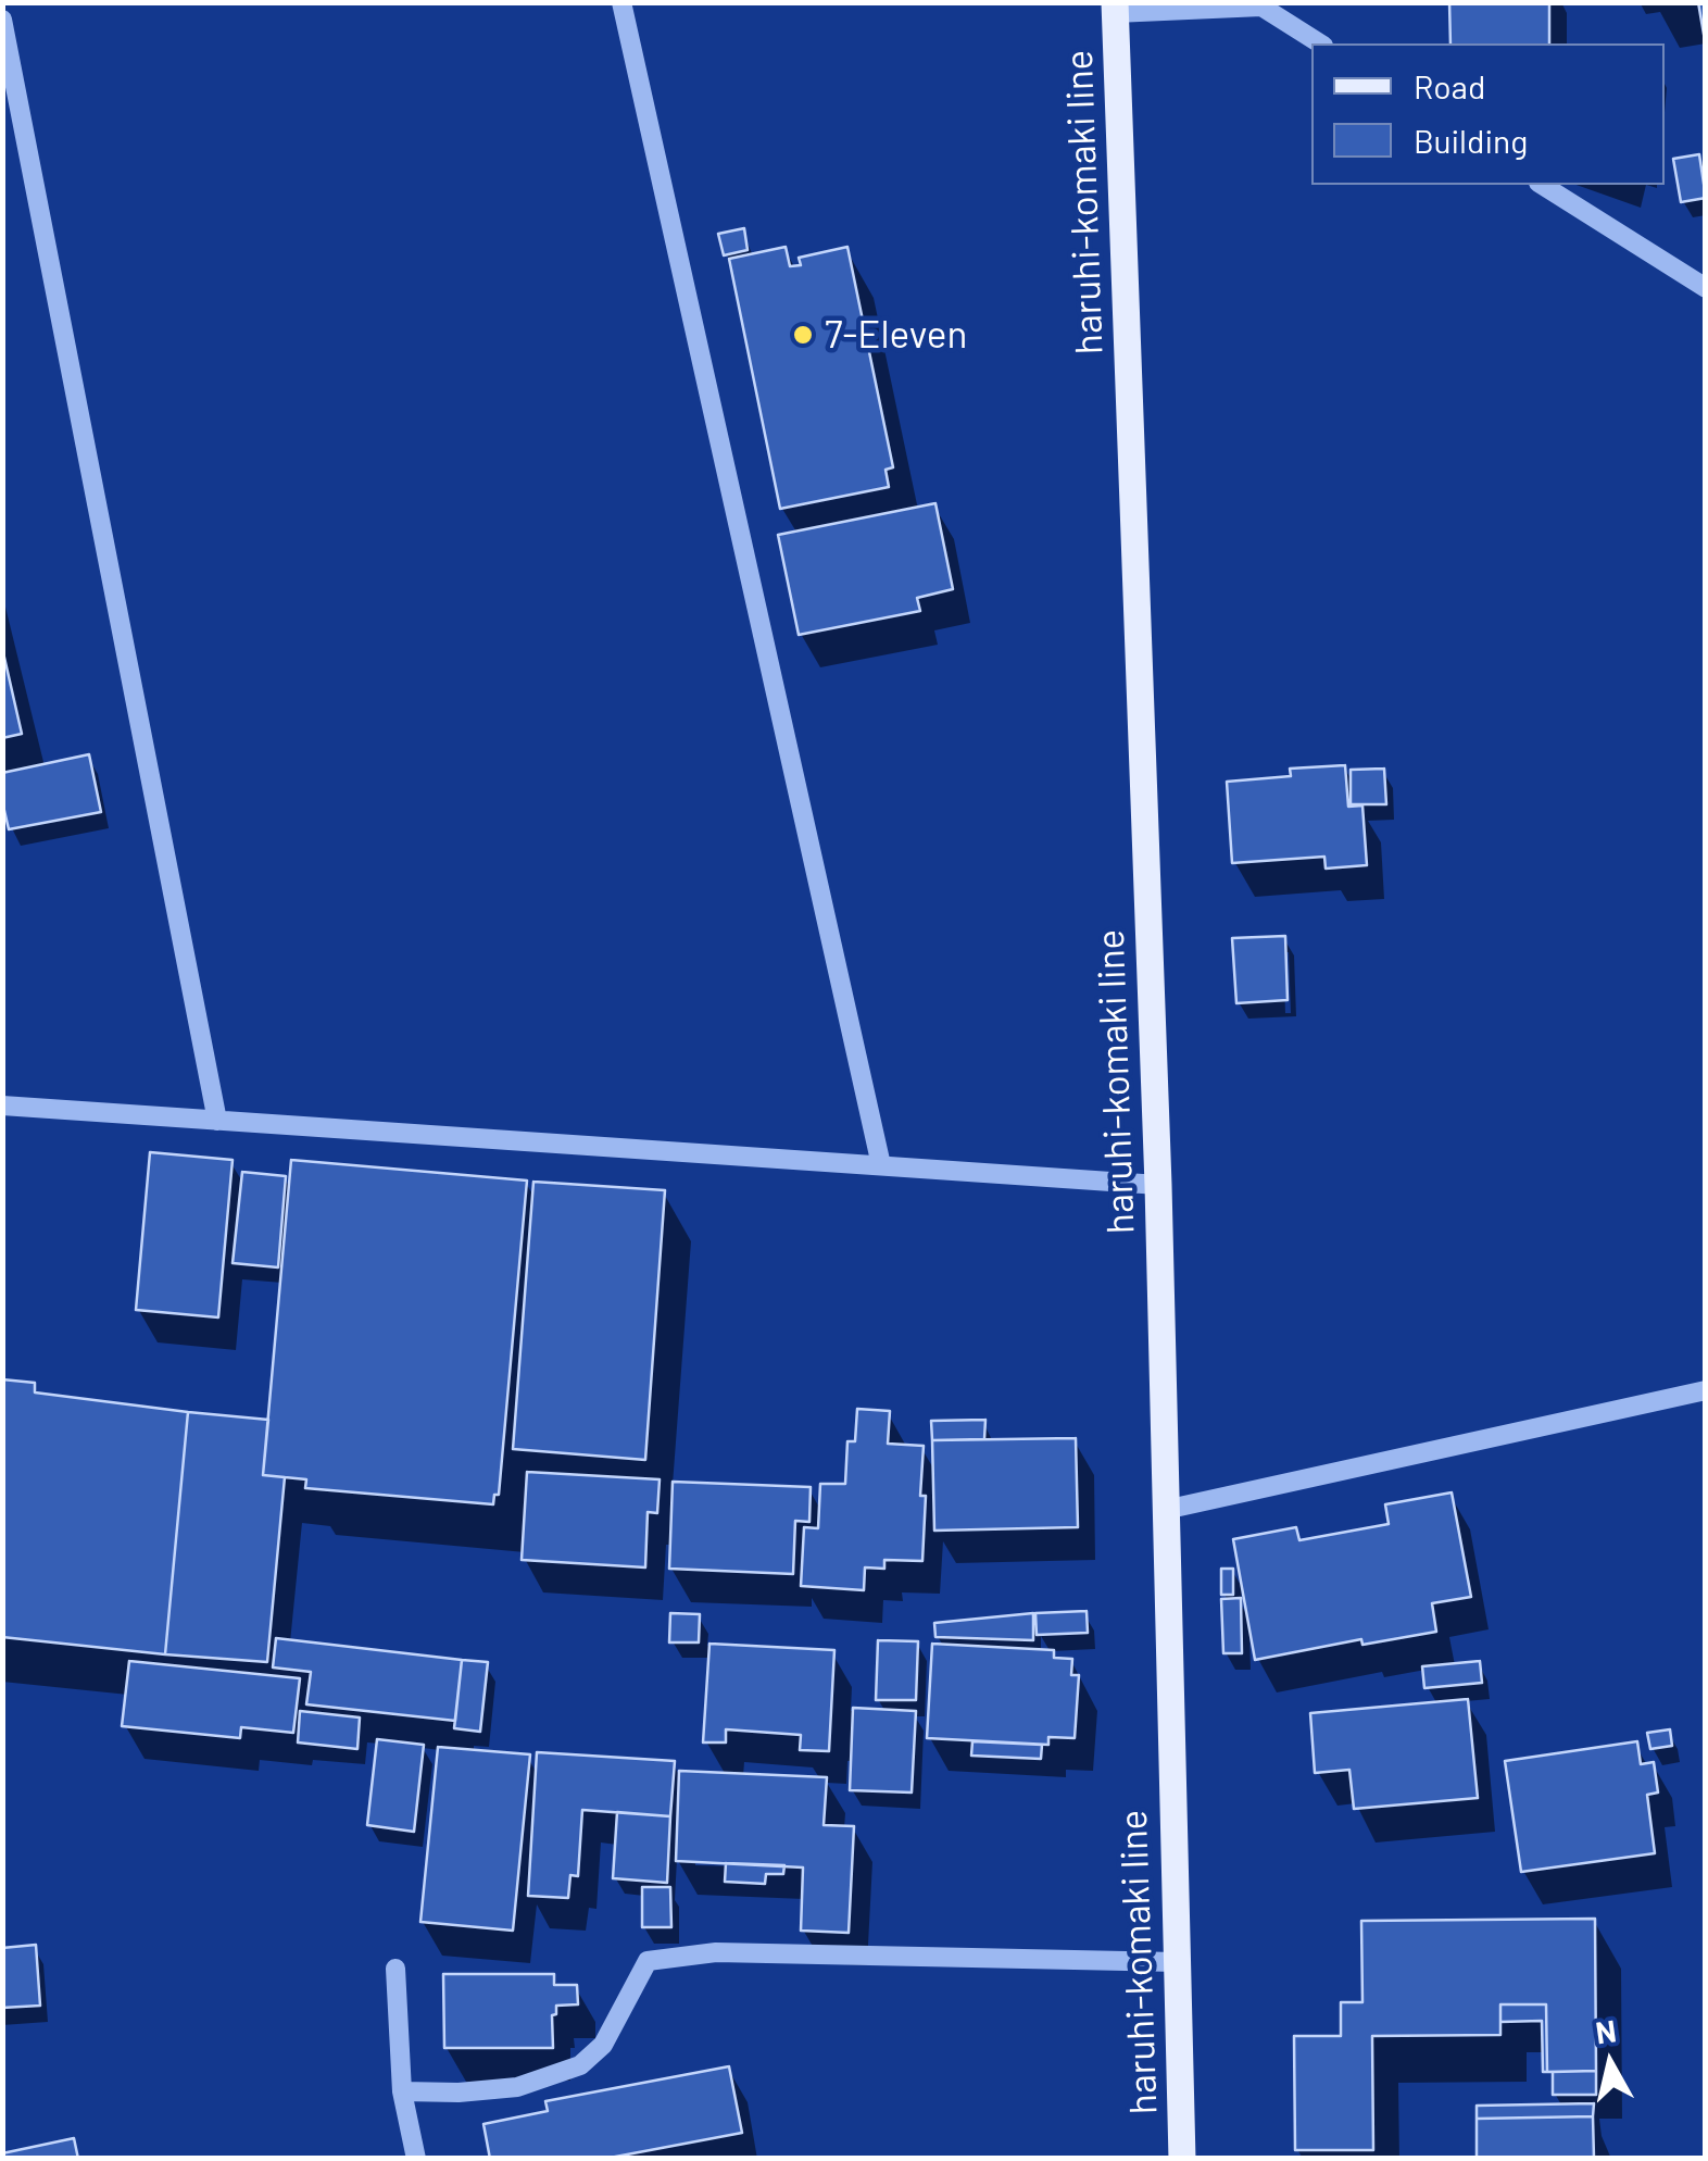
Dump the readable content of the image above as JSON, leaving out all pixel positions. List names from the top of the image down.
{
  "streets": {
    "main road": ["haruhi-komaki line"]
  },
  "places": ["7-Eleven"],
  "legend": ["Road", "Building"],
  "north": "top"
}
